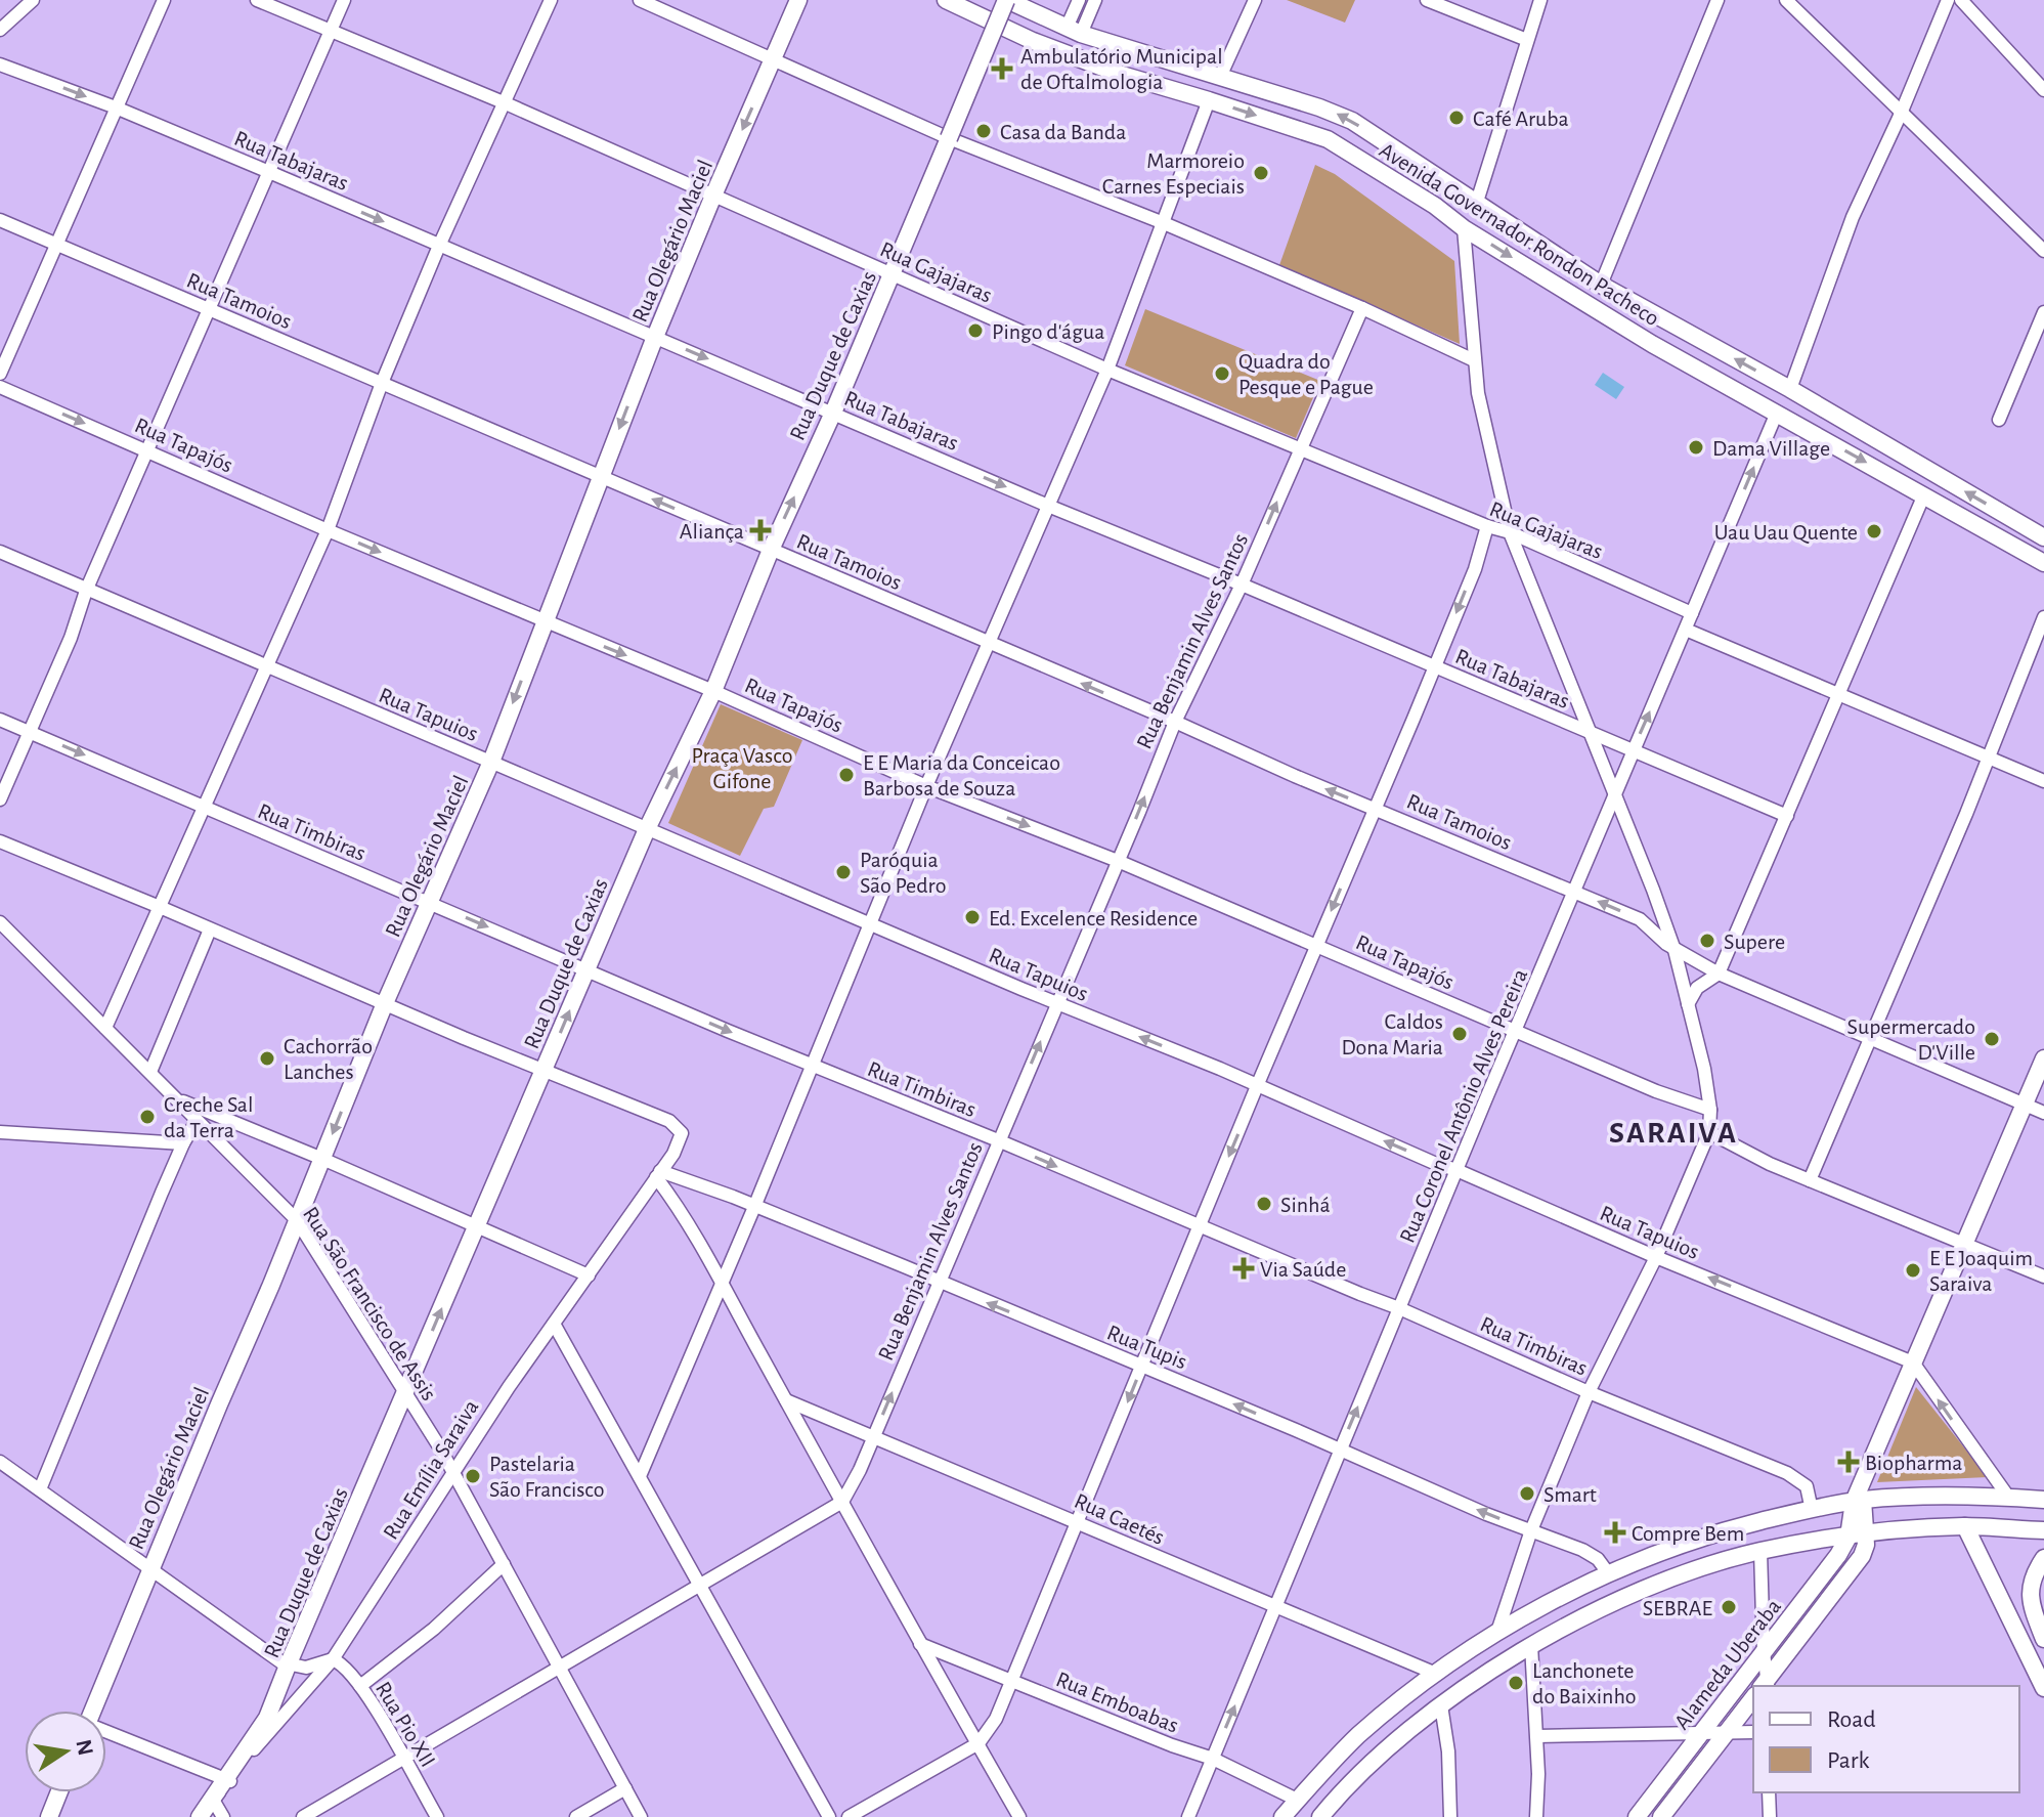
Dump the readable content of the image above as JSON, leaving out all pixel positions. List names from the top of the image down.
{
  "streets": {
    "main road": [
      "Avenida Governador Rondon Pacheco",
      "Rua Olegário Maciel",
      "Rua Duque de Caxias",
      "Alameda Uberaba"
    ],
    "street": [
      "Rua Tabajaras",
      "Rua Gajajaras",
      "Rua Tamoios",
      "Rua Tapajós",
      "Rua Benjamin Alves Santos",
      "Rua Tapuios",
      "Rua Timbiras",
      "Rua Coronel Antônio Alves Pereira",
      "Rua São Francisco de Assis",
      "Rua Tupis",
      "Rua Emília Saraiva",
      "Rua Caetés",
      "Rua Emboabas",
      "Rua Pio XII"
    ]
  },
  "crossings": [
    ["Rua Tabajaras", "Rua Olegário Maciel"],
    ["Rua Tabajaras", "Rua Duque de Caxias"],
    ["Rua Tabajaras", "Rua Benjamin Alves Santos"],
    ["Rua Tabajaras", "Rua Coronel Antônio Alves Pereira"],
    ["Avenida Governador Rondon Pacheco", "Rua Duque de Caxias"],
    ["Avenida Governador Rondon Pacheco", "Rua Coronel Antônio Alves Pereira"],
    ["Rua Olegário Maciel", "Rua Gajajaras"],
    ["Rua Olegário Maciel", "Rua Tamoios"],
    ["Rua Olegário Maciel", "Rua Tapajós"],
    ["Rua Olegário Maciel", "Rua Tapuios"],
    ["Rua Olegário Maciel", "Rua Timbiras"],
    ["Rua Olegário Maciel", "Rua São Francisco de Assis"],
    ["Rua Gajajaras", "Rua Duque de Caxias"],
    ["Rua Gajajaras", "Rua Benjamin Alves Santos"],
    ["Rua Gajajaras", "Rua Coronel Antônio Alves Pereira"],
    ["Rua Tamoios", "Rua Duque de Caxias"],
    ["Rua Tamoios", "Rua Benjamin Alves Santos"],
    ["Rua Tamoios", "Rua Coronel Antônio Alves Pereira"],
    ["Rua Duque de Caxias", "Rua Tapajós"],
    ["Rua Duque de Caxias", "Rua Tapuios"],
    ["Rua Duque de Caxias", "Rua Timbiras"],
    ["Rua Duque de Caxias", "Rua São Francisco de Assis"],
    ["Rua Duque de Caxias", "Rua Emília Saraiva"],
    ["Rua Tapajós", "Rua Benjamin Alves Santos"],
    ["Rua Tapajós", "Rua Coronel Antônio Alves Pereira"],
    ["Rua Benjamin Alves Santos", "Rua Tapuios"],
    ["Rua Benjamin Alves Santos", "Rua Timbiras"],
    ["Rua Benjamin Alves Santos", "Rua Tupis"],
    ["Rua Benjamin Alves Santos", "Rua Caetés"],
    ["Rua Tapuios", "Rua Coronel Antônio Alves Pereira"],
    ["Rua Timbiras", "Rua Coronel Antônio Alves Pereira"],
    ["Rua Coronel Antônio Alves Pereira", "Rua Tupis"],
    ["Rua Coronel Antônio Alves Pereira", "Rua Caetés"],
    ["Rua Coronel Antônio Alves Pereira", "Rua Emboabas"],
    ["Rua São Francisco de Assis", "Rua Emília Saraiva"],
    ["Rua Tupis", "Rua Emília Saraiva"],
    ["Rua Emília Saraiva", "Rua Pio XII"]
  ],
  "one_way": [
    "Rua Tabajaras",
    "Rua Tapajós",
    "Rua Benjamin Alves Santos",
    "Rua Coronel Antônio Alves Pereira",
    "Rua Tupis"
  ],
  "districts": ["SARAIVA"],
  "parks": ["Praça Vasco Gifone"],
  "places": {
    "health": [
      "Ambulatório Municipal de Oftalmologia",
      "Aliança",
      "Via Saúde",
      "Biopharma",
      "Compre Bem"
    ],
    "other": [
      "Café Aruba",
      "Casa da Banda",
      "Marmoreio Carnes Especiais",
      "Pingo d'água",
      "Quadra do Pesque e Pague",
      "Dama Village",
      "Uau Uau Quente",
      "E E Maria da Conceicao Barbosa de Souza",
      "Paróquia São Pedro",
      "Ed. Excelence Residence",
      "Supere",
      "Caldos Dona Maria",
      "Supermercado D'Ville",
      "Cachorrão Lanches",
      "Creche Sal da Terra",
      "Sinhá",
      "E E Joaquim Saraiva",
      "Pastelaria São Francisco",
      "Smart",
      "SEBRAE",
      "Lanchonete do Baixinho"
    ]
  },
  "legend": ["Road", "Park"],
  "north": "right"
}
